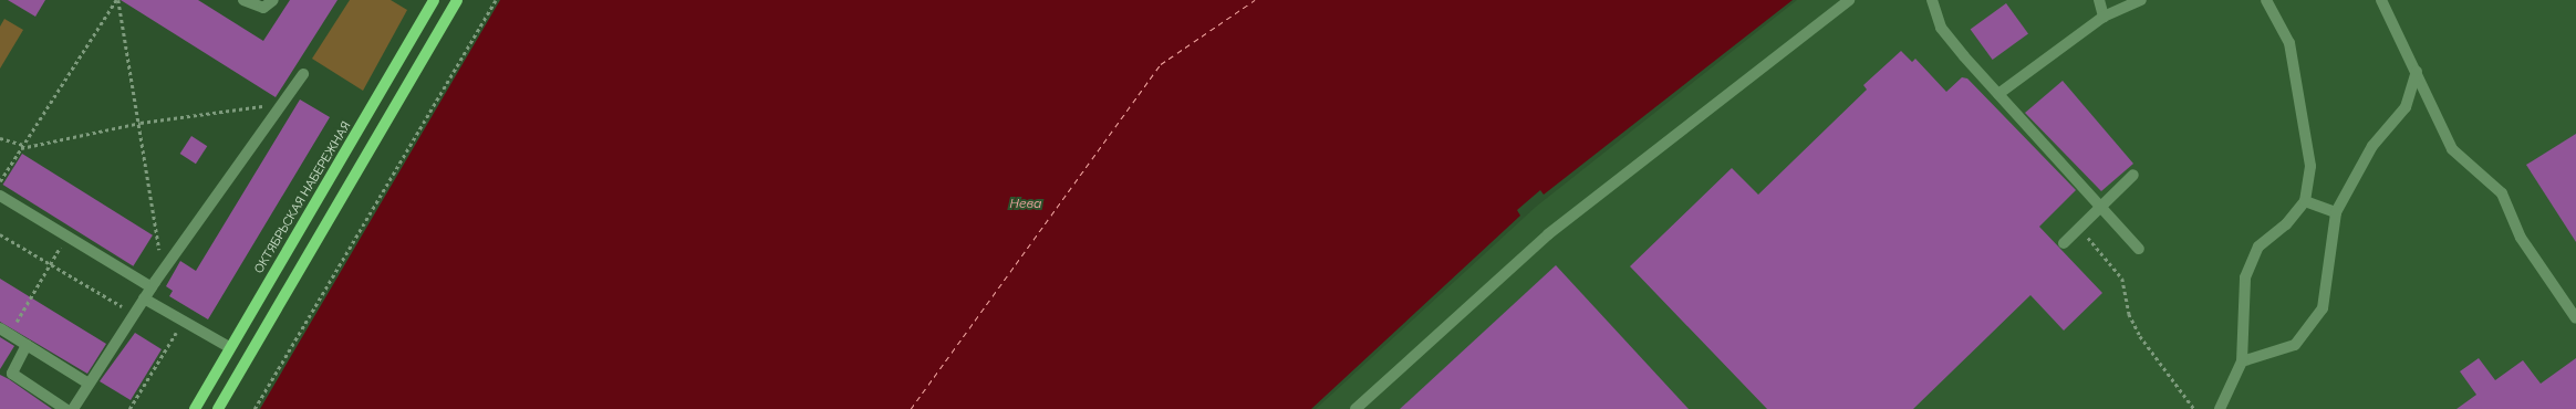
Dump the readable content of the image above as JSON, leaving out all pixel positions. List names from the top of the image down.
{
  "streets": {
    "main road": ["ОКТЯБРЬСКАЯ НАБЕРЕЖНАЯ"]
  },
  "water": ["Нева"]
}
